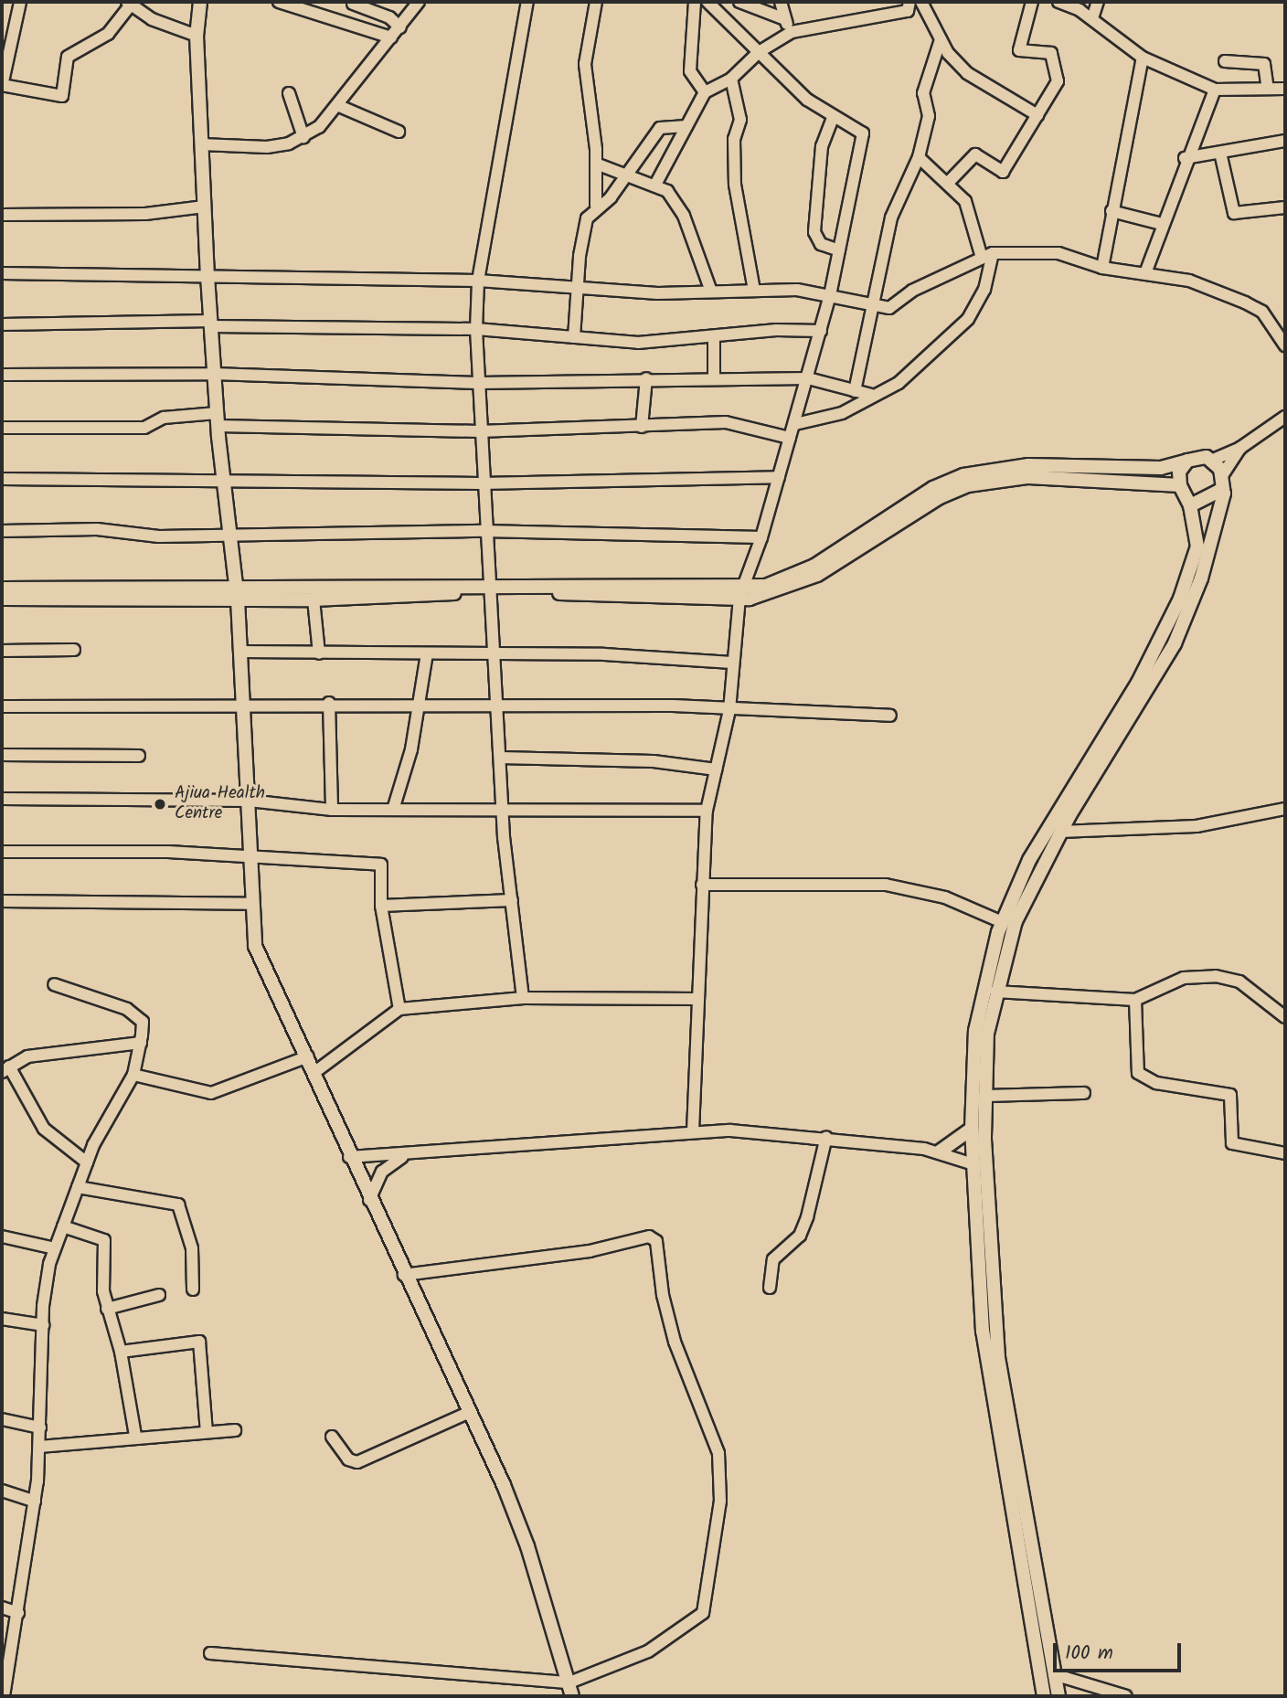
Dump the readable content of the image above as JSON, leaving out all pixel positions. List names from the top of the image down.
{
  "places": ["Ajiua Health Centre"],
  "scale_bar": "100 m"
}
